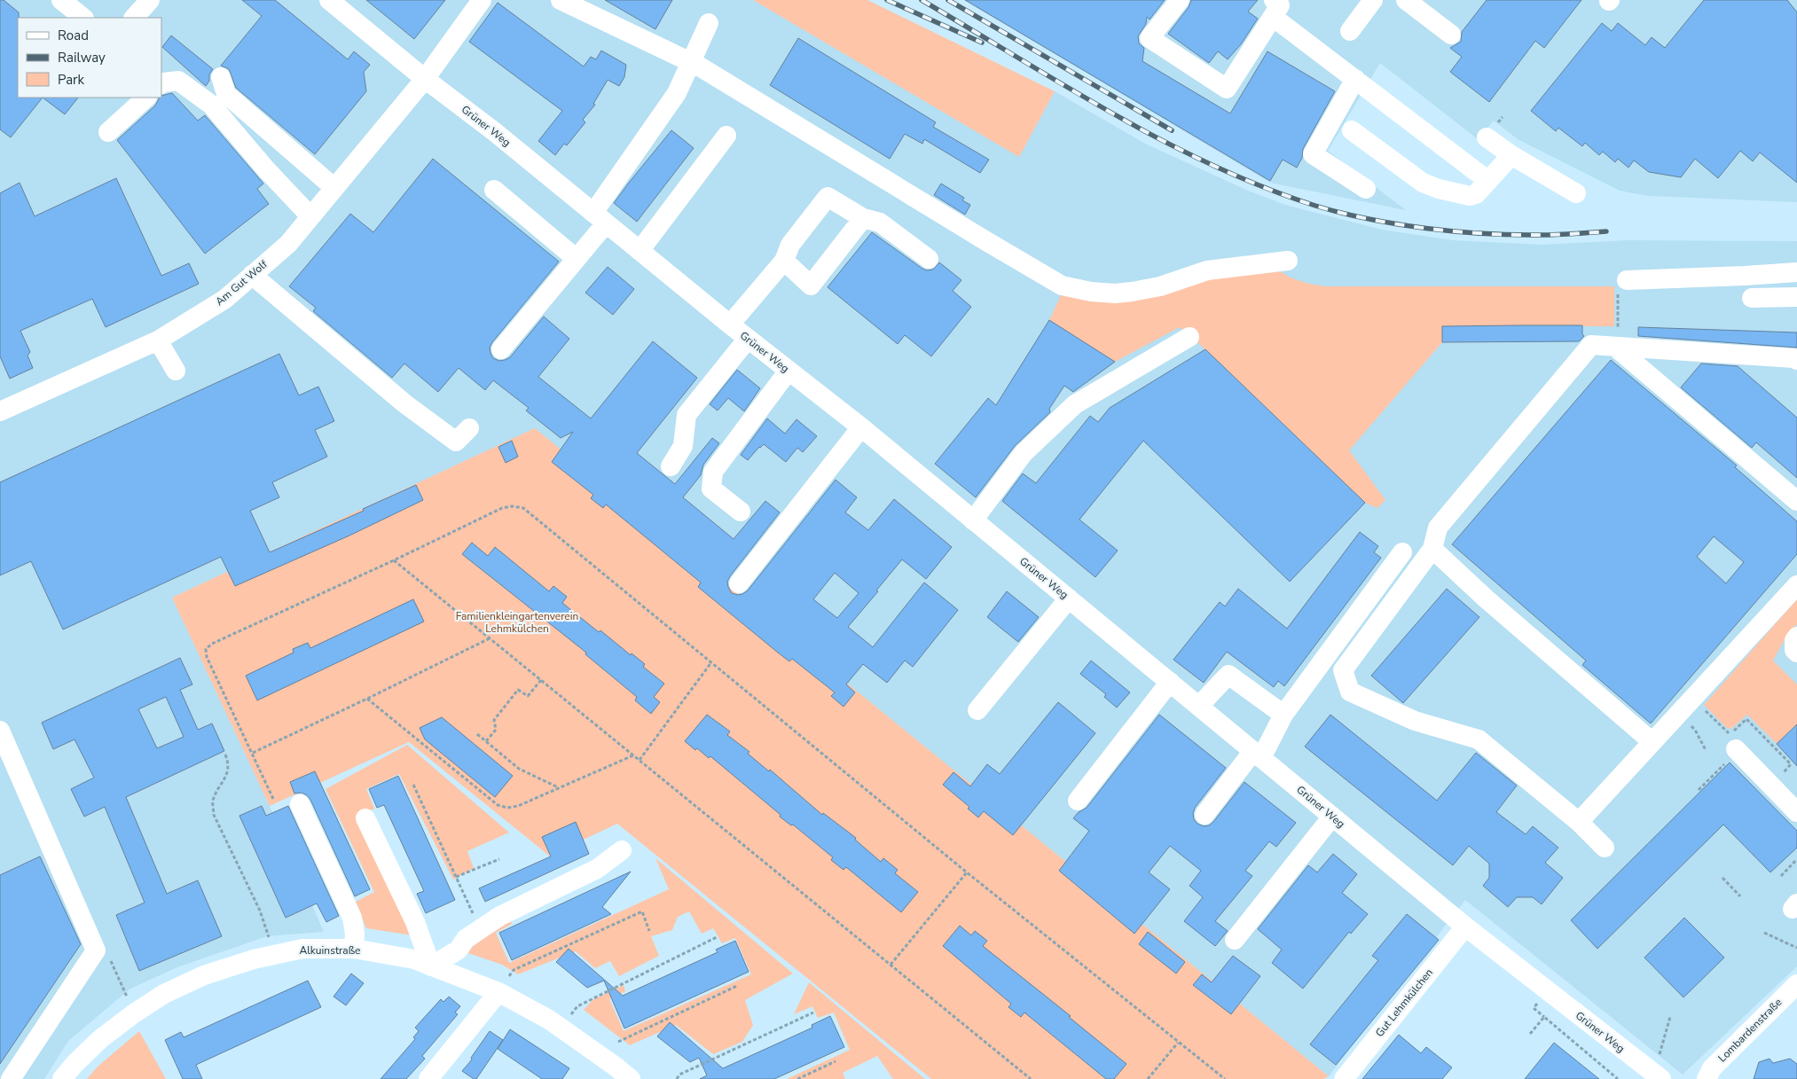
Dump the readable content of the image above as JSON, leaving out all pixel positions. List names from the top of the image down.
{
  "streets": {
    "street": [
      "Grüner Weg",
      "Am Gut Wolf",
      "Alkuinstraße",
      "Gut Lehmkülchen",
      "Lombardenstraße"
    ]
  },
  "crossings": [
    ["Grüner Weg", "Am Gut Wolf"],
    ["Grüner Weg", "Gut Lehmkülchen"]
  ],
  "parks": ["Familienkleingartenverein Lehmkülchen"],
  "legend": ["Road", "Railway", "Park"]
}
